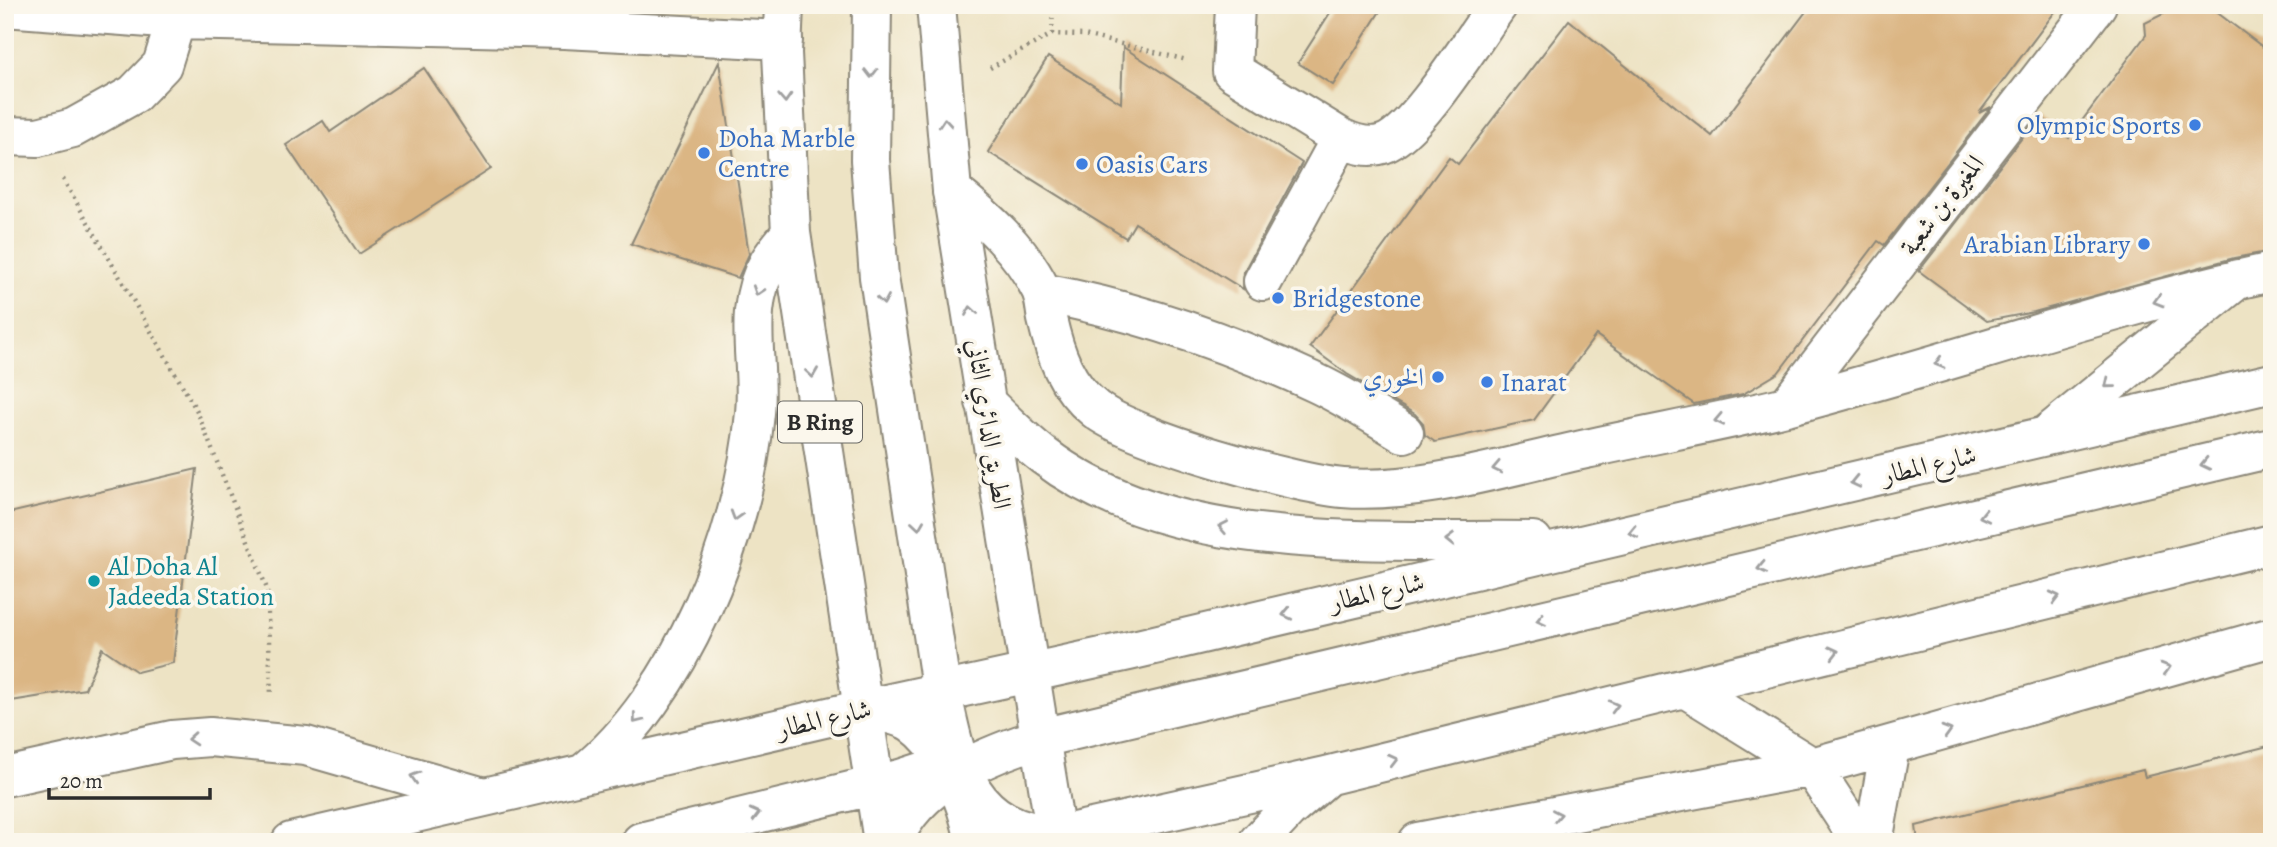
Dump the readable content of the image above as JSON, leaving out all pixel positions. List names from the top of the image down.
{
  "streets": {
    "main road": [
      "المغيرة بن شعبة",
      "B Ring",
      "الطريق الدائري الثاني",
      "شارع المطار"
    ]
  },
  "crossings": [
    ["B Ring", "شارع المطار"],
    ["الطريق الدائري الثاني", "شارع المطار"]
  ],
  "places": [
    "Olympic Sports",
    "Doha Marble Centre",
    "Oasis Cars",
    "Arabian Library",
    "Bridgestone",
    "الخوري",
    "Inarat",
    "Al Doha Al Jadeeda Station"
  ],
  "scale_bar": "20 m"
}
